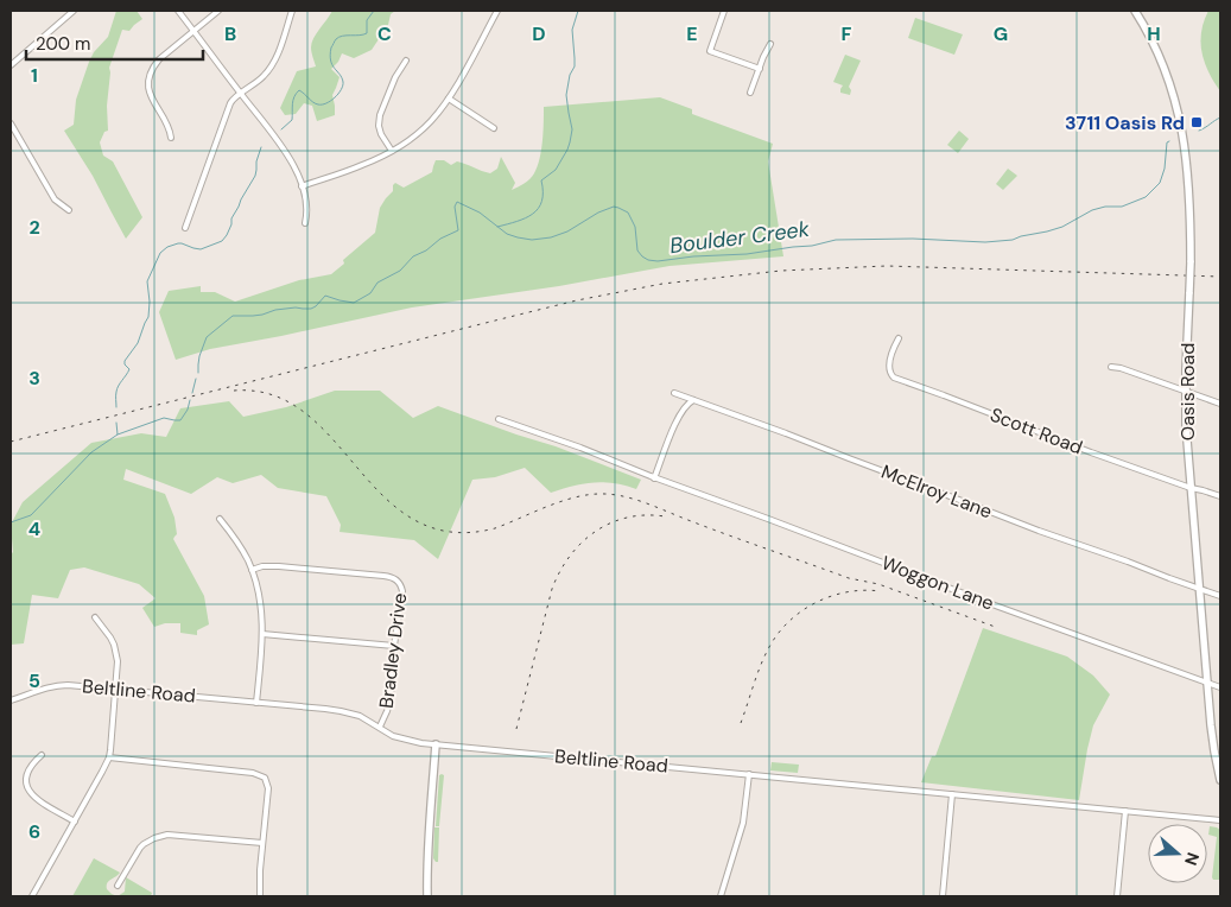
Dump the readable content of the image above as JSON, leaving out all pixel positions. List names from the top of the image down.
{
  "streets": {
    "main road": ["Oasis Road"],
    "street": [
      "Scott Road",
      "McElroy Lane",
      "Woggon Lane",
      "Bradley Drive",
      "Beltline Road"
    ]
  },
  "crossings": [
    ["Oasis Road", "Scott Road"],
    ["Oasis Road", "McElroy Lane"],
    ["Oasis Road", "Woggon Lane"],
    ["Bradley Drive", "Beltline Road"]
  ],
  "water": ["Boulder Creek"],
  "places": {
    "transit": ["3711 Oasis Rd"]
  },
  "scale_bar": "200 m",
  "north": "right",
  "grid": {
    "columns": [
      "B",
      "C",
      "D",
      "E",
      "F",
      "G",
      "H"
    ],
    "rows": [
      "1",
      "2",
      "3",
      "4",
      "5",
      "6"
    ]
  }
}
